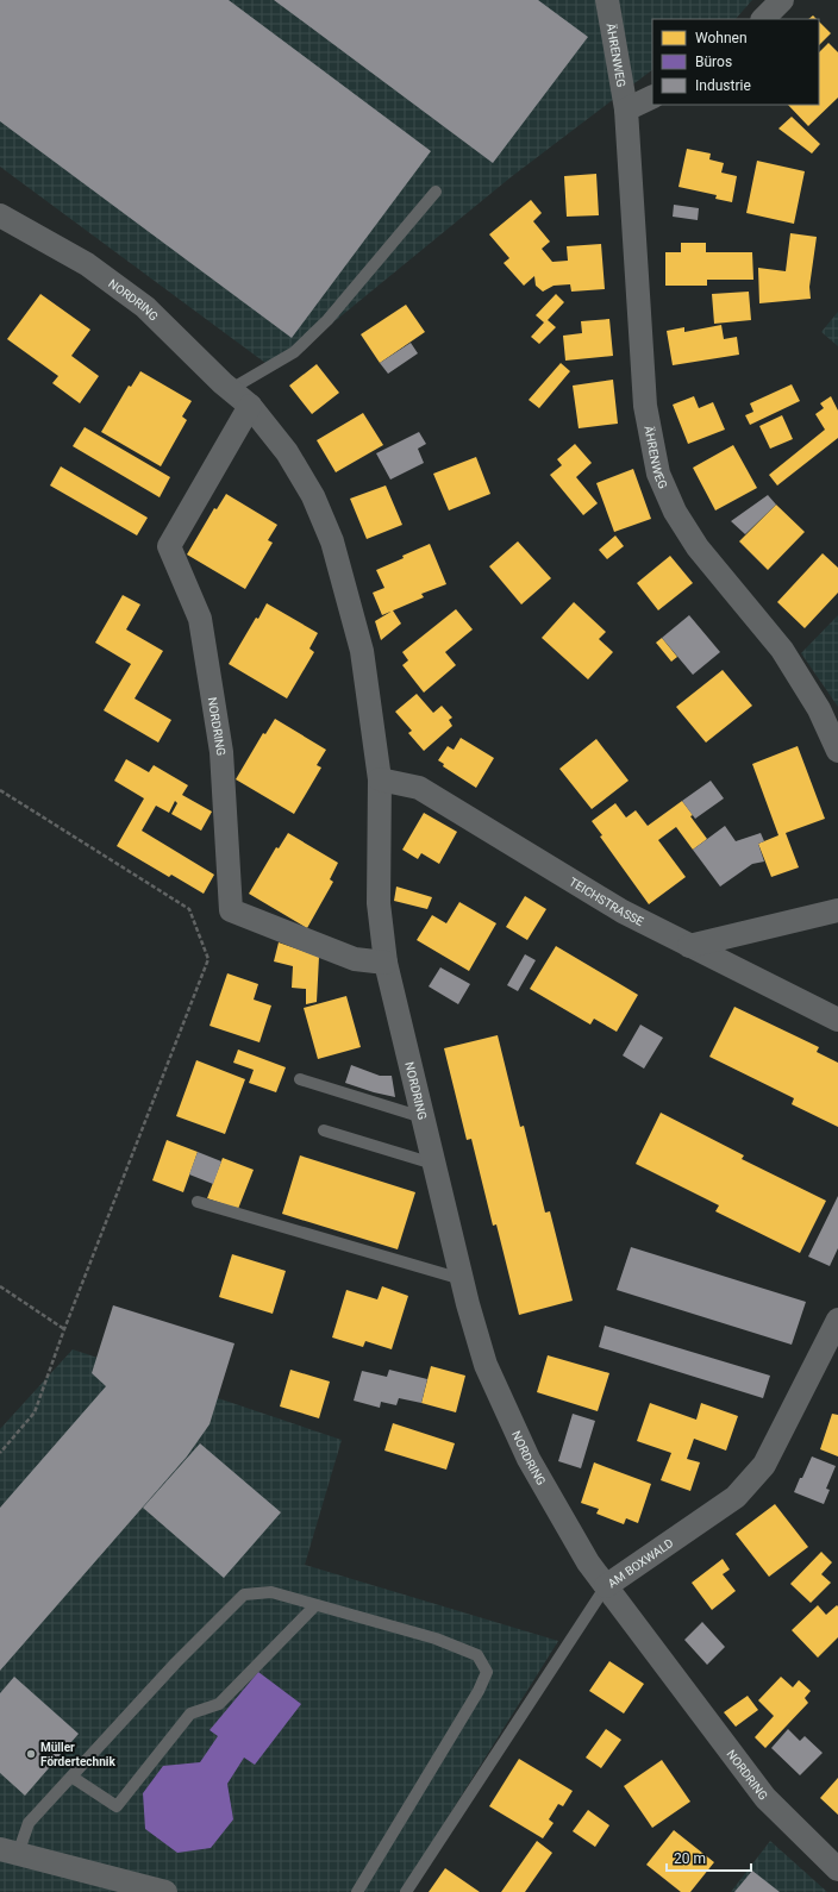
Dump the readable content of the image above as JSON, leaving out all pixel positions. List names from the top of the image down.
{
  "streets": {
    "street": [
      "ÄHRENWEG",
      "NORDRING",
      "TEICHSTRASSE",
      "AM BOXWALD"
    ]
  },
  "crossings": [
    ["NORDRING", "TEICHSTRASSE"],
    ["NORDRING", "AM BOXWALD"]
  ],
  "places": ["Müller Fördertechnik"],
  "legend": ["Wohnen", "Büros", "Industrie"],
  "scale_bar": "20 m"
}
